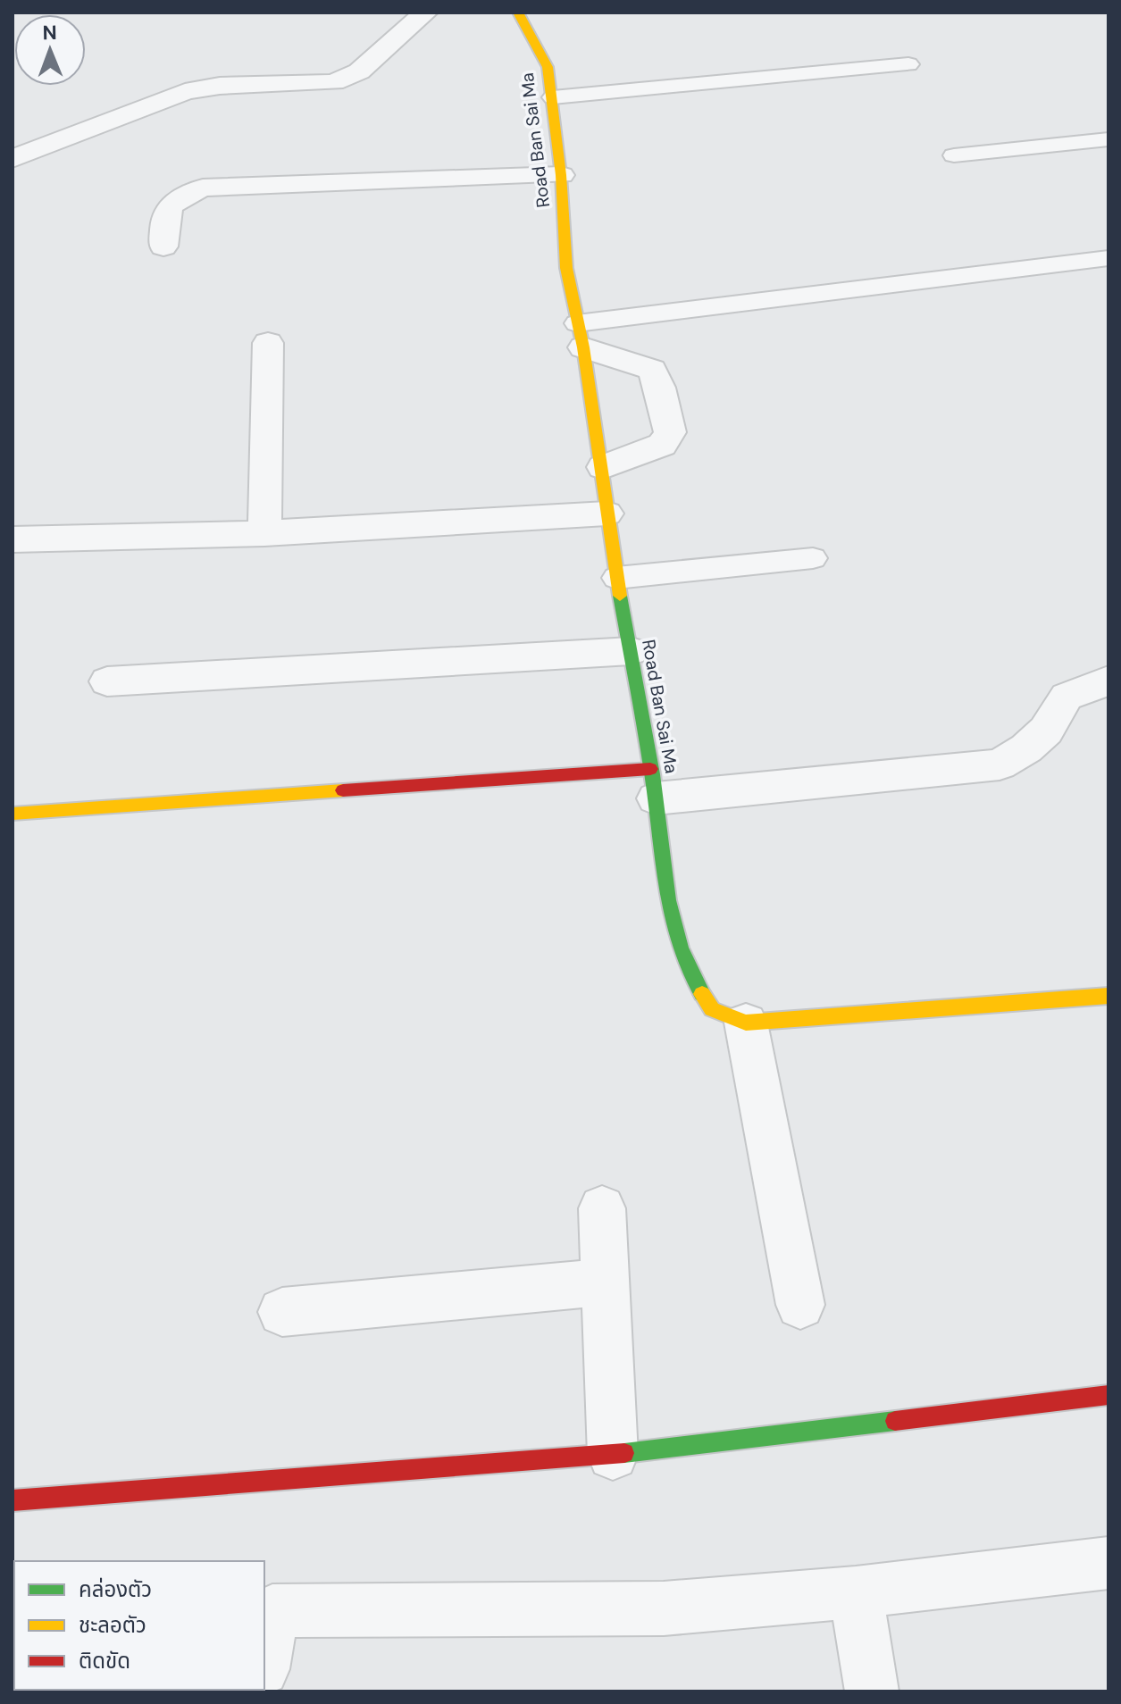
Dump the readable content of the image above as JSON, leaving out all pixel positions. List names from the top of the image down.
{
  "streets": {
    "street": ["Road Ban Sai Ma"]
  },
  "legend": ["คล่องตัว", "ชะลอตัว", "ติดขัด"],
  "north": "top"
}
